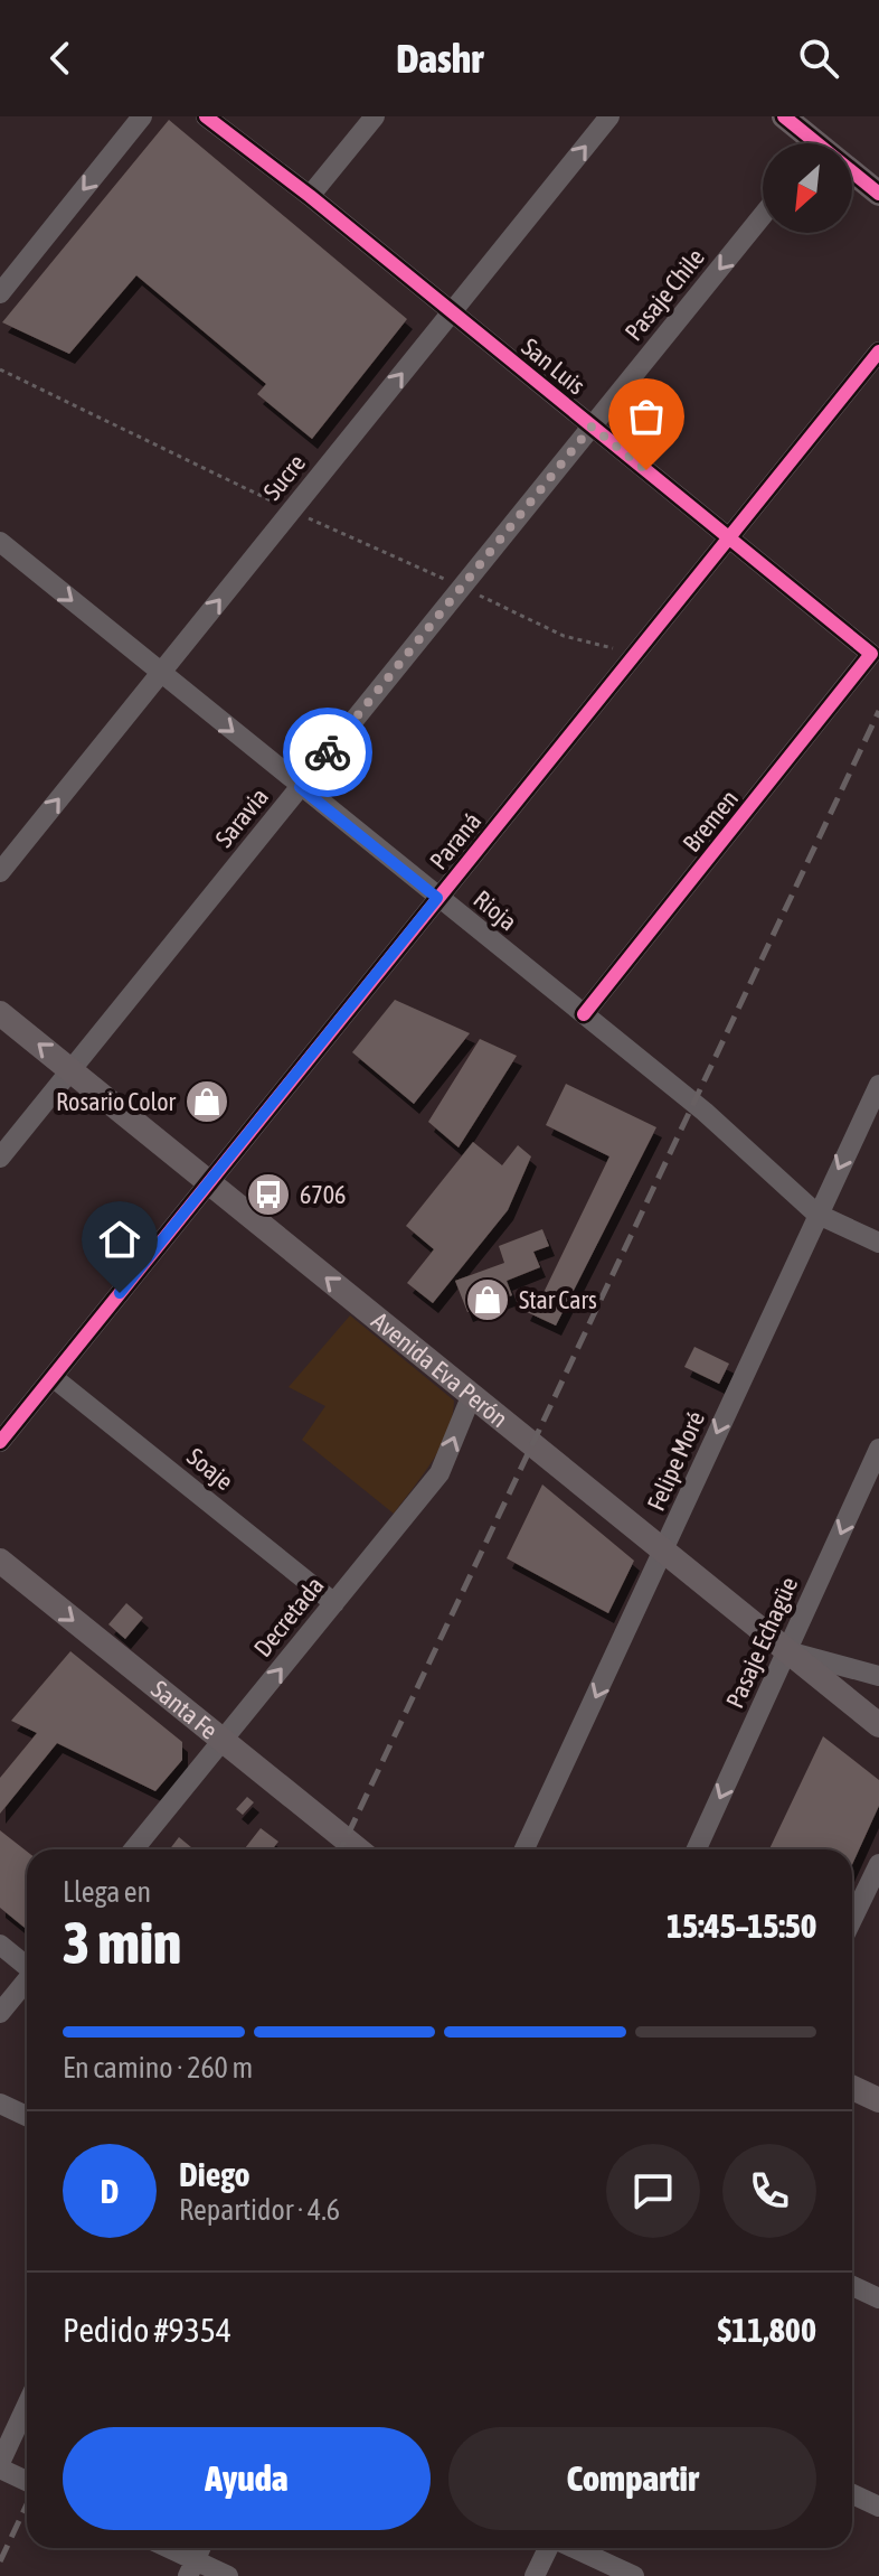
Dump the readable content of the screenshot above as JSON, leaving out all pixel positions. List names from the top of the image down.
{
  "streets": {
    "main road": ["Avenida Eva Perón", "Santa Fe"],
    "street": [
      "Pasaje Chile",
      "San Luis",
      "Sucre",
      "Saravia",
      "Bremen",
      "Paraná",
      "Rioja",
      "Felipe Moré",
      "Soaje",
      "Decretada",
      "Pasaje Echagüe"
    ]
  },
  "crossings": [
    ["Pasaje Chile", "San Luis"],
    ["Pasaje Chile", "Saravia"],
    ["San Luis", "Sucre"],
    ["San Luis", "Saravia"],
    ["San Luis", "Bremen"],
    ["San Luis", "Paraná"],
    ["Sucre", "Rioja"],
    ["Saravia", "Rioja"],
    ["Saravia", "Avenida Eva Perón"],
    ["Bremen", "Rioja"],
    ["Paraná", "Rioja"],
    ["Paraná", "Avenida Eva Perón"],
    ["Paraná", "Soaje"],
    ["Rioja", "Felipe Moré"],
    ["Avenida Eva Perón", "Felipe Moré"],
    ["Avenida Eva Perón", "Decretada"],
    ["Avenida Eva Perón", "Pasaje Echagüe"],
    ["Soaje", "Decretada"],
    ["Decretada", "Santa Fe"]
  ],
  "one_way": [
    "Pasaje Chile",
    "Sucre",
    "Avenida Eva Perón",
    "Felipe Moré",
    "Decretada",
    "Pasaje Echagüe",
    "Santa Fe"
  ],
  "places": {
    "shop": ["Rosario Color", "Star Cars"],
    "bus stop": ["6706"]
  },
  "north": "bottom left",
  "page": {
    "header": "Dashr",
    "heading": ["3 min", "Llega en", "15:45–15:50"],
    "panel": [
      "Diego",
      "Repartidor · 4.6",
      "Pedido #9354",
      "$11,800"
    ],
    "bar": "En camino · 260 m",
    "round": "D",
    "buttons": ["Ayuda", "Compartir"]
  }
}
